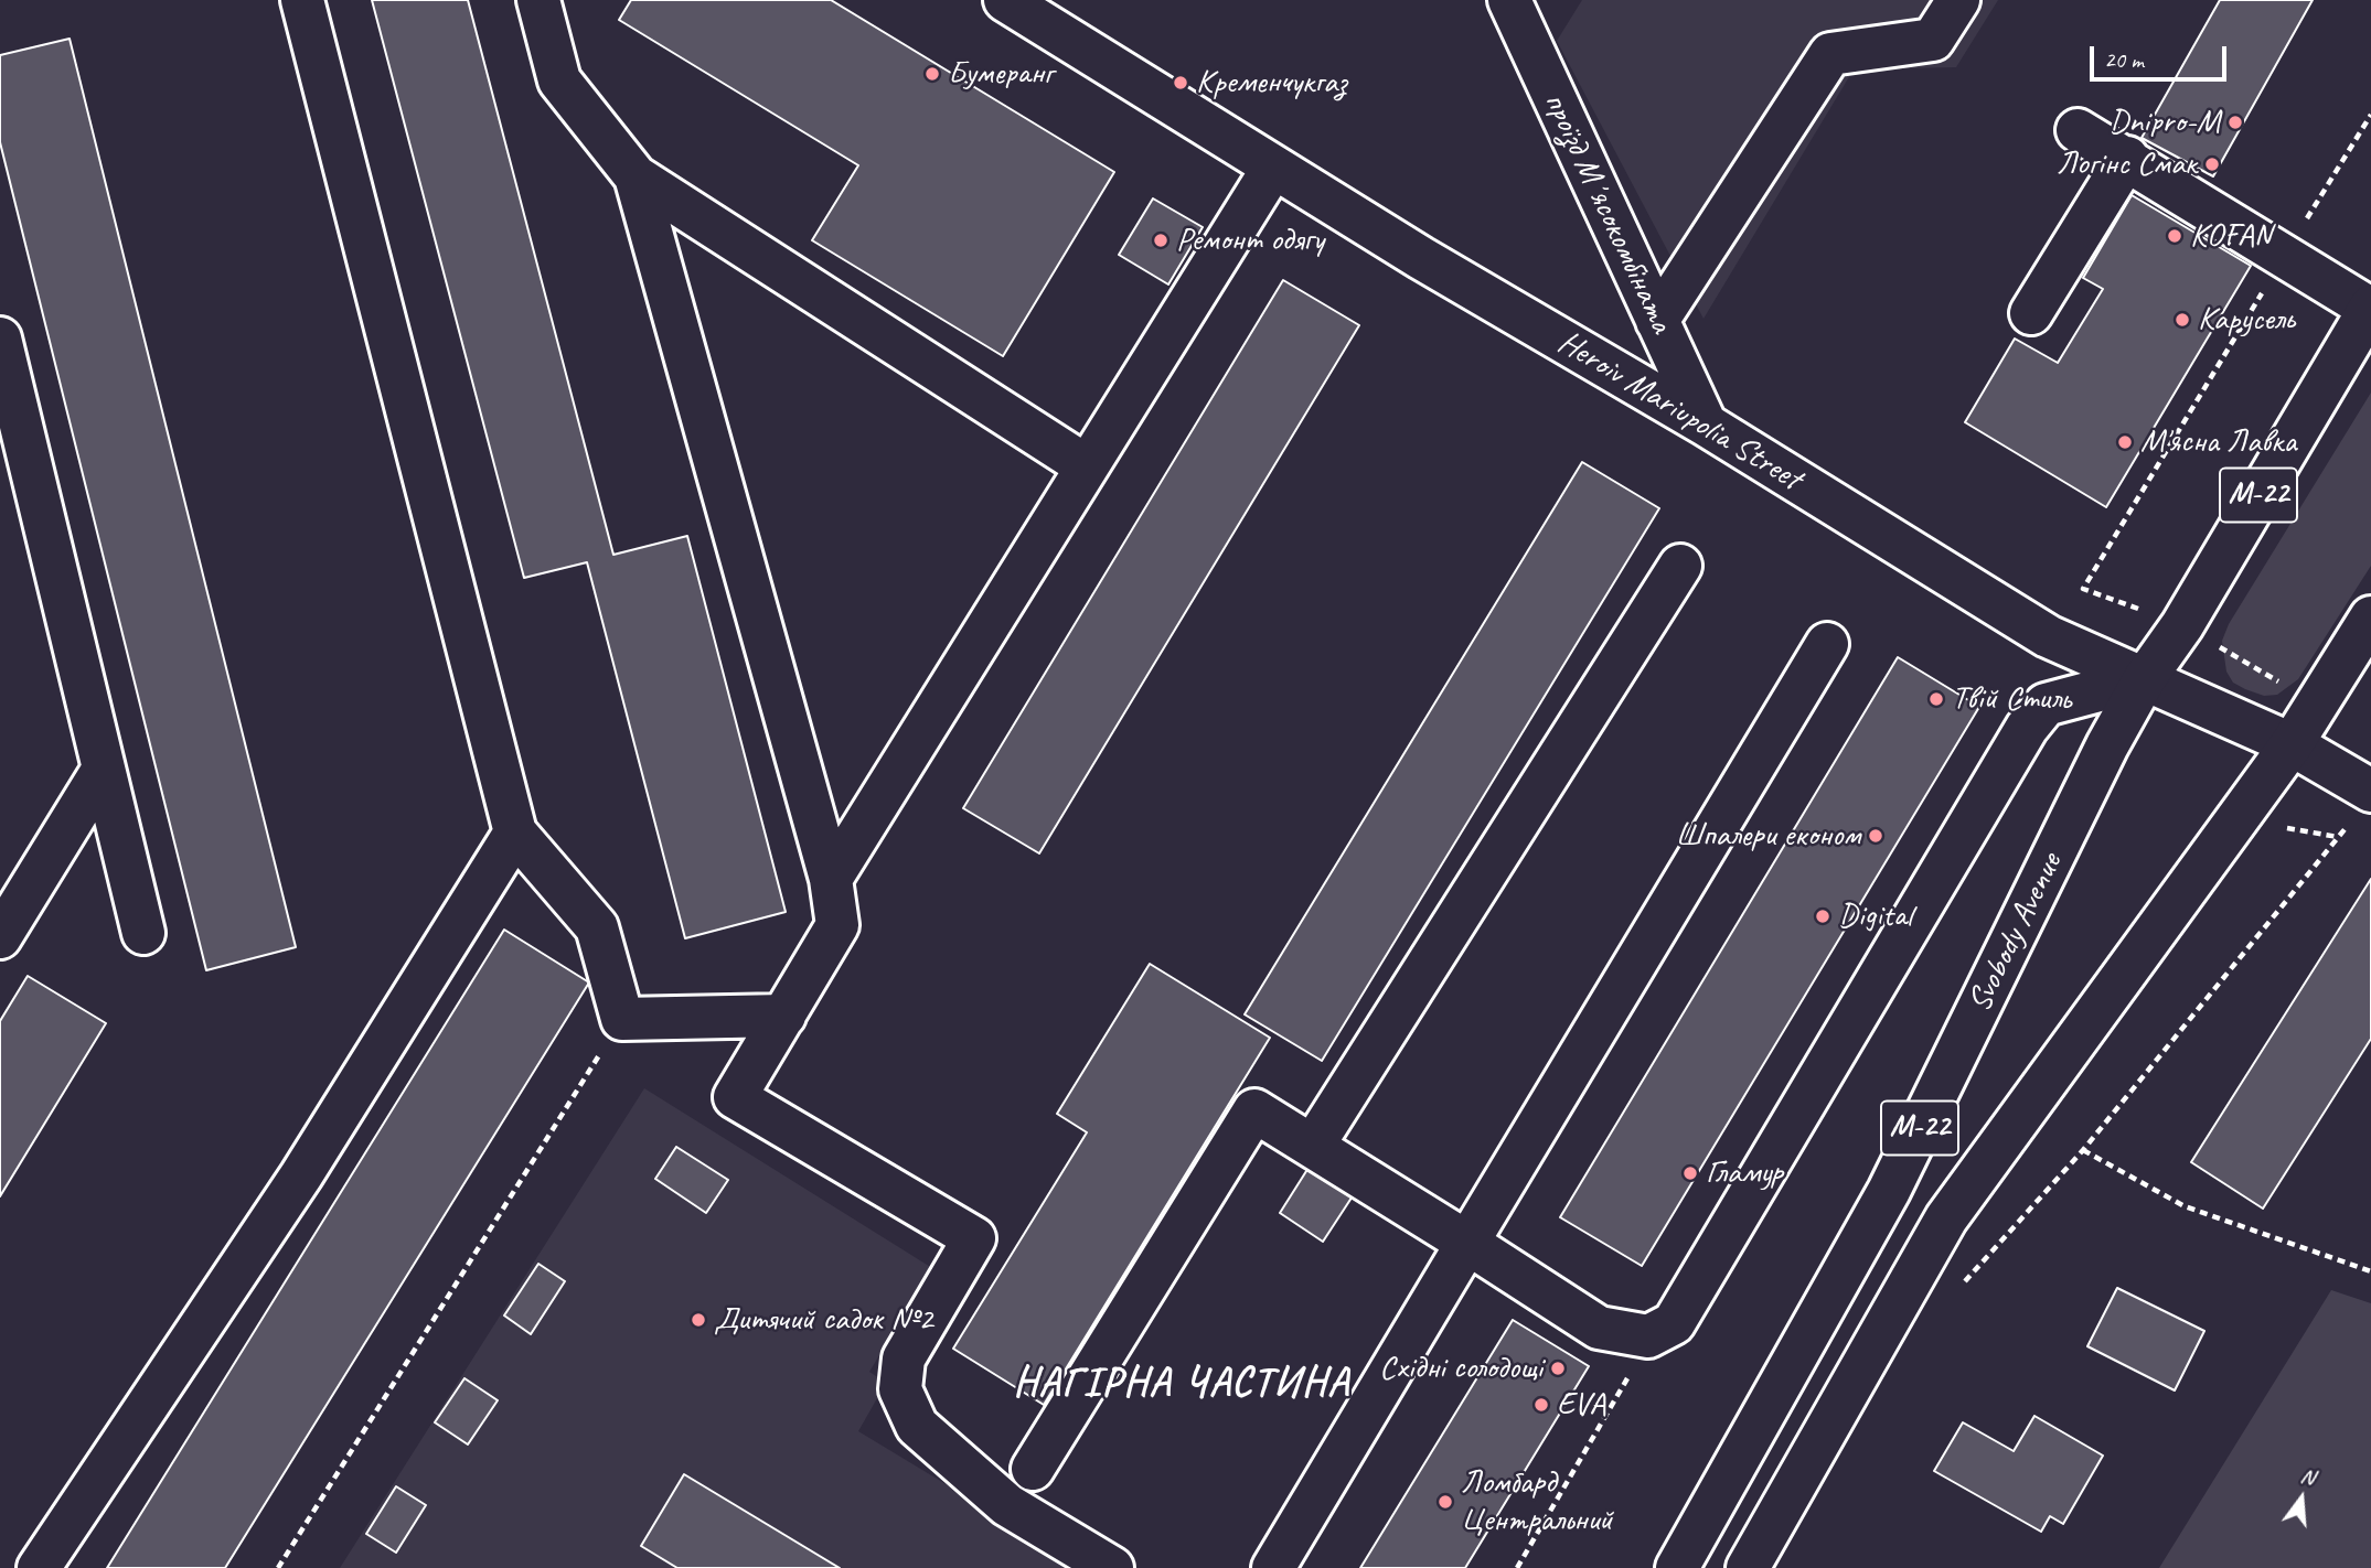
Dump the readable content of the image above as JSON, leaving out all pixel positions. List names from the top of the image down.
{
  "streets": {
    "main road": [
      "проїзд Мʼясокомбіната",
      "Heroiv Mariupolia Street",
      "М-22",
      "Svobody Avenue"
    ]
  },
  "crossings": [
    ["проїзд Мʼясокомбіната", "Heroiv Mariupolia Street"],
    ["Heroiv Mariupolia Street", "М-22"],
    ["Heroiv Mariupolia Street", "Svobody Avenue"]
  ],
  "districts": ["НАГІРНА ЧАСТИНА"],
  "places": [
    "Бумеранг",
    "Кременчукгаз",
    "Dnipro-M",
    "Логінс Смак",
    "KOFAN",
    "Ремонт одягу",
    "Карусель",
    "М'ясна Лавка",
    "Твій Стиль",
    "Шпалери економ",
    "Digital",
    "Гламур",
    "Дитячий садок №2",
    "Східні солодощі",
    "EVA",
    "Ломбард Центральний"
  ],
  "scale_bar": "20 m",
  "north": "top"
}
